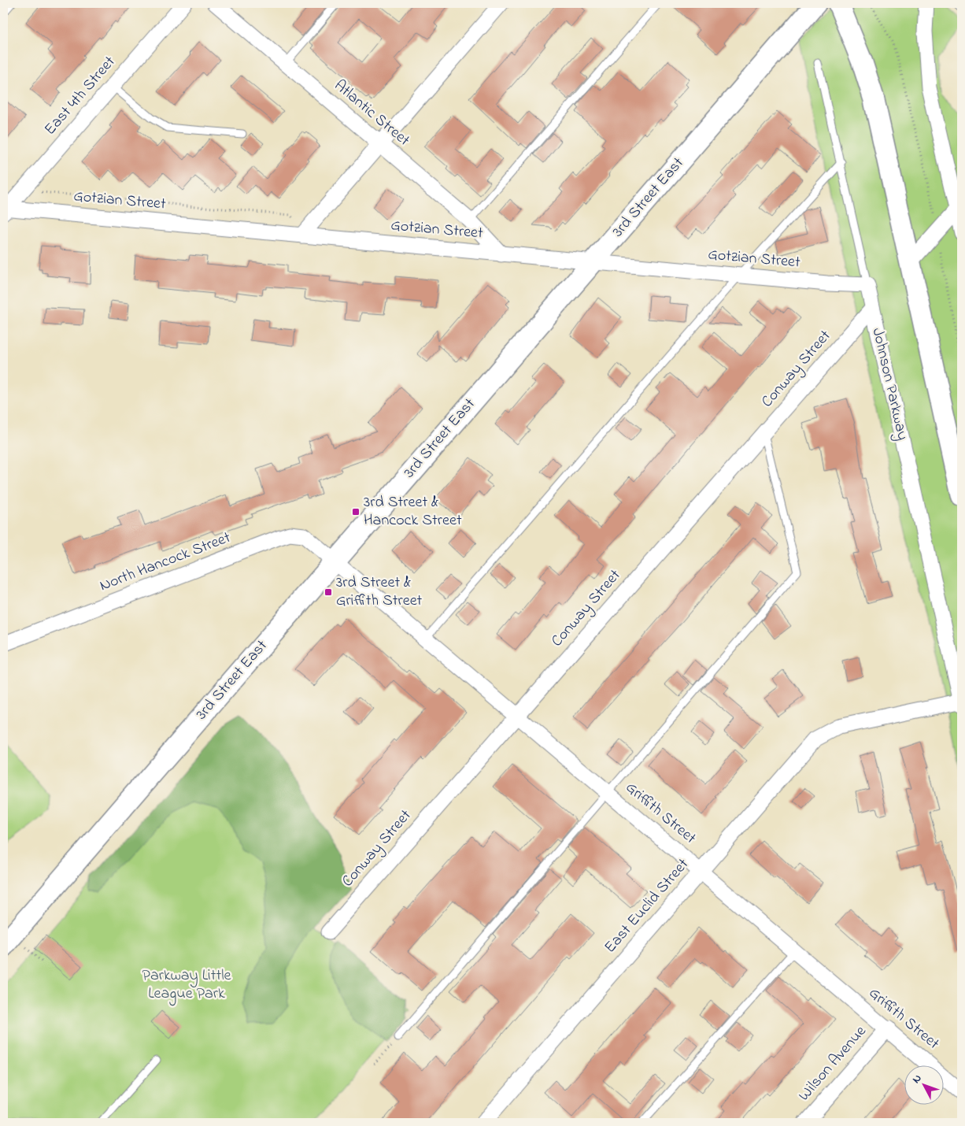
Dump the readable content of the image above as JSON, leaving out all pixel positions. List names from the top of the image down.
{
  "streets": {
    "street": [
      "East 4th Street",
      "Atlantic Street",
      "3rd Street East",
      "Gotzian Street",
      "Conway Street",
      "Johnson Parkway",
      "North Hancock Street",
      "Griffith Street",
      "East Euclid Street",
      "Wilson Avenue"
    ]
  },
  "crossings": [
    ["East 4th Street", "Gotzian Street"],
    ["Atlantic Street", "Gotzian Street"],
    ["3rd Street East", "Gotzian Street"],
    ["3rd Street East", "North Hancock Street"],
    ["3rd Street East", "Griffith Street"],
    ["Gotzian Street", "Johnson Parkway"],
    ["Conway Street", "Johnson Parkway"],
    ["Conway Street", "Griffith Street"],
    ["Johnson Parkway", "East Euclid Street"],
    ["North Hancock Street", "Griffith Street"],
    ["Griffith Street", "East Euclid Street"],
    ["Griffith Street", "Wilson Avenue"]
  ],
  "parks": ["Parkway Little League Park"],
  "places": {
    "transit": ["3rd Street & Hancock Street", "3rd Street & Griffith Street"]
  },
  "north": "top left"
}
